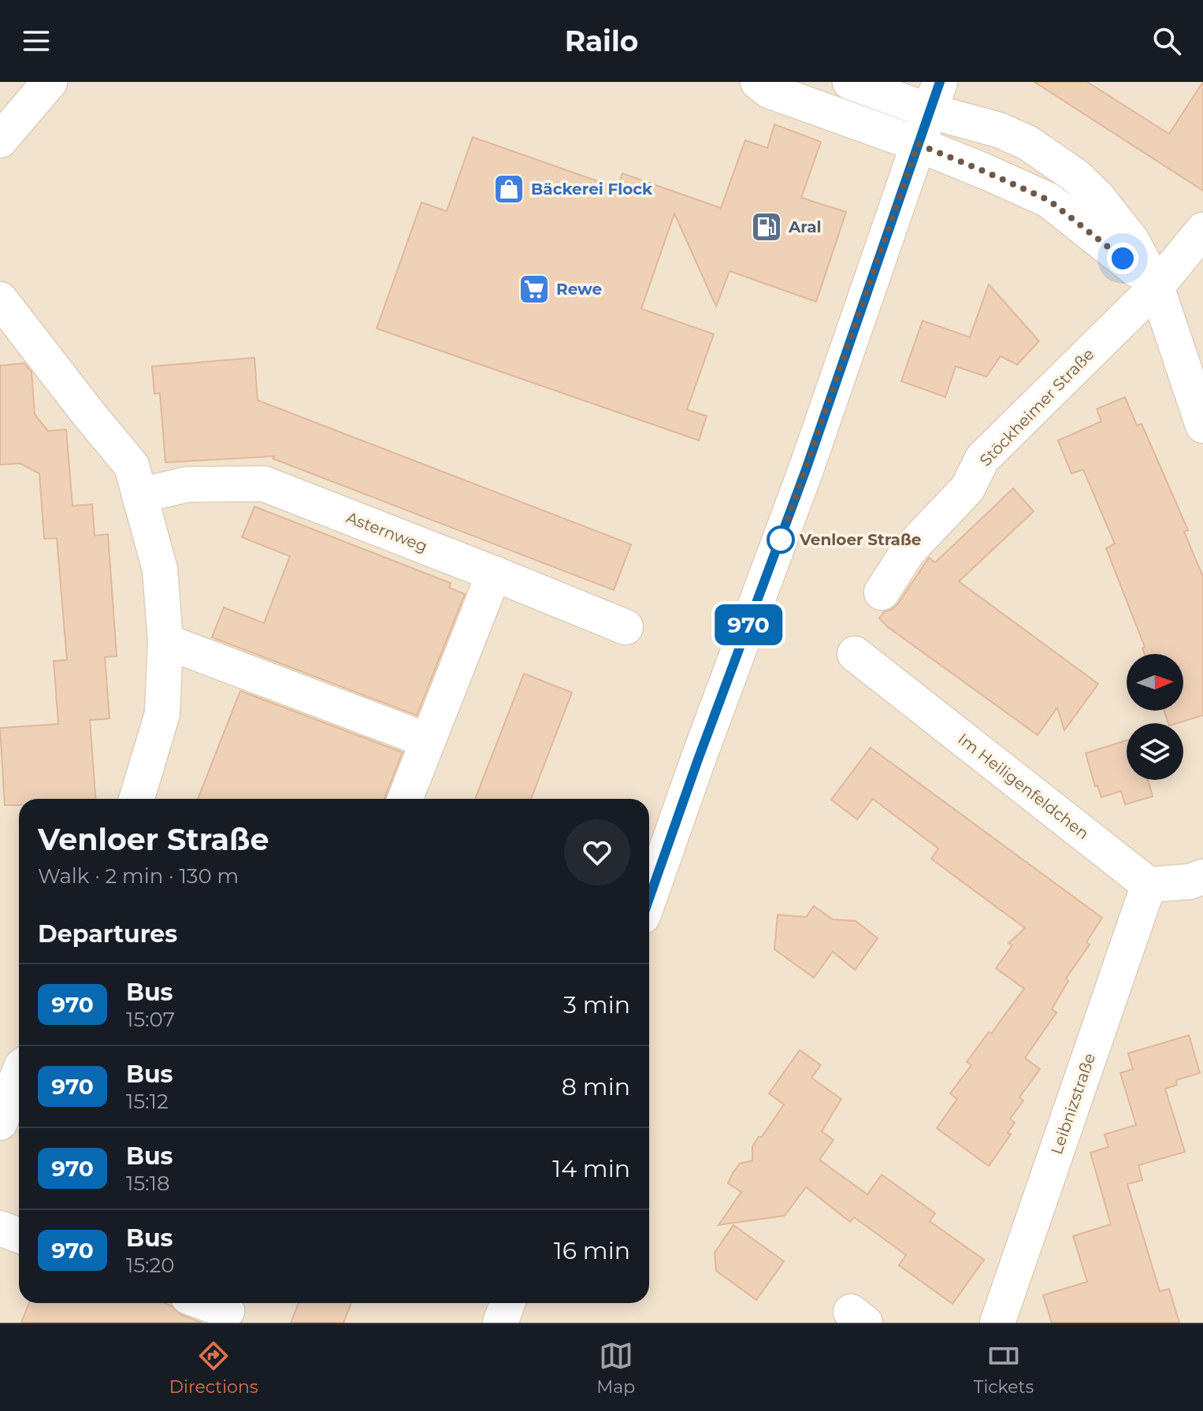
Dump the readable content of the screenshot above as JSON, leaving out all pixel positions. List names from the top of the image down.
{
  "streets": {
    "street": [
      "Stöckheimer Straße",
      "Asternweg",
      "Im Heiligenfeldchen",
      "Leibnizstraße"
    ]
  },
  "crossings": [
    ["Im Heiligenfeldchen", "Leibnizstraße"]
  ],
  "places": {
    "shop": ["Bäckerei Flock"],
    "fuel station": ["Aral"],
    "supermarket": ["Rewe"],
    "other": ["Venloer Straße"]
  },
  "lines": ["bus line 970"],
  "north": "right",
  "page": {
    "header": "Railo",
    "on_map": "970",
    "heading": [
      ["Venloer Straße", "Walk · 2 min · 130 m"],
      "Departures"
    ],
    "list": [
      {
        "mark": "970",
        "name": "Bus",
        "note": "15:07",
        "value": "3 min"
      },
      {
        "mark": "970",
        "name": "Bus",
        "note": "15:12",
        "value": "8 min"
      },
      {
        "mark": "970",
        "name": "Bus",
        "note": "15:18",
        "value": "14 min"
      },
      {
        "mark": "970",
        "name": "Bus",
        "note": "15:20",
        "value": "16 min"
      }
    ],
    "tabs": ["Directions", "Map", "Tickets"]
  }
}
